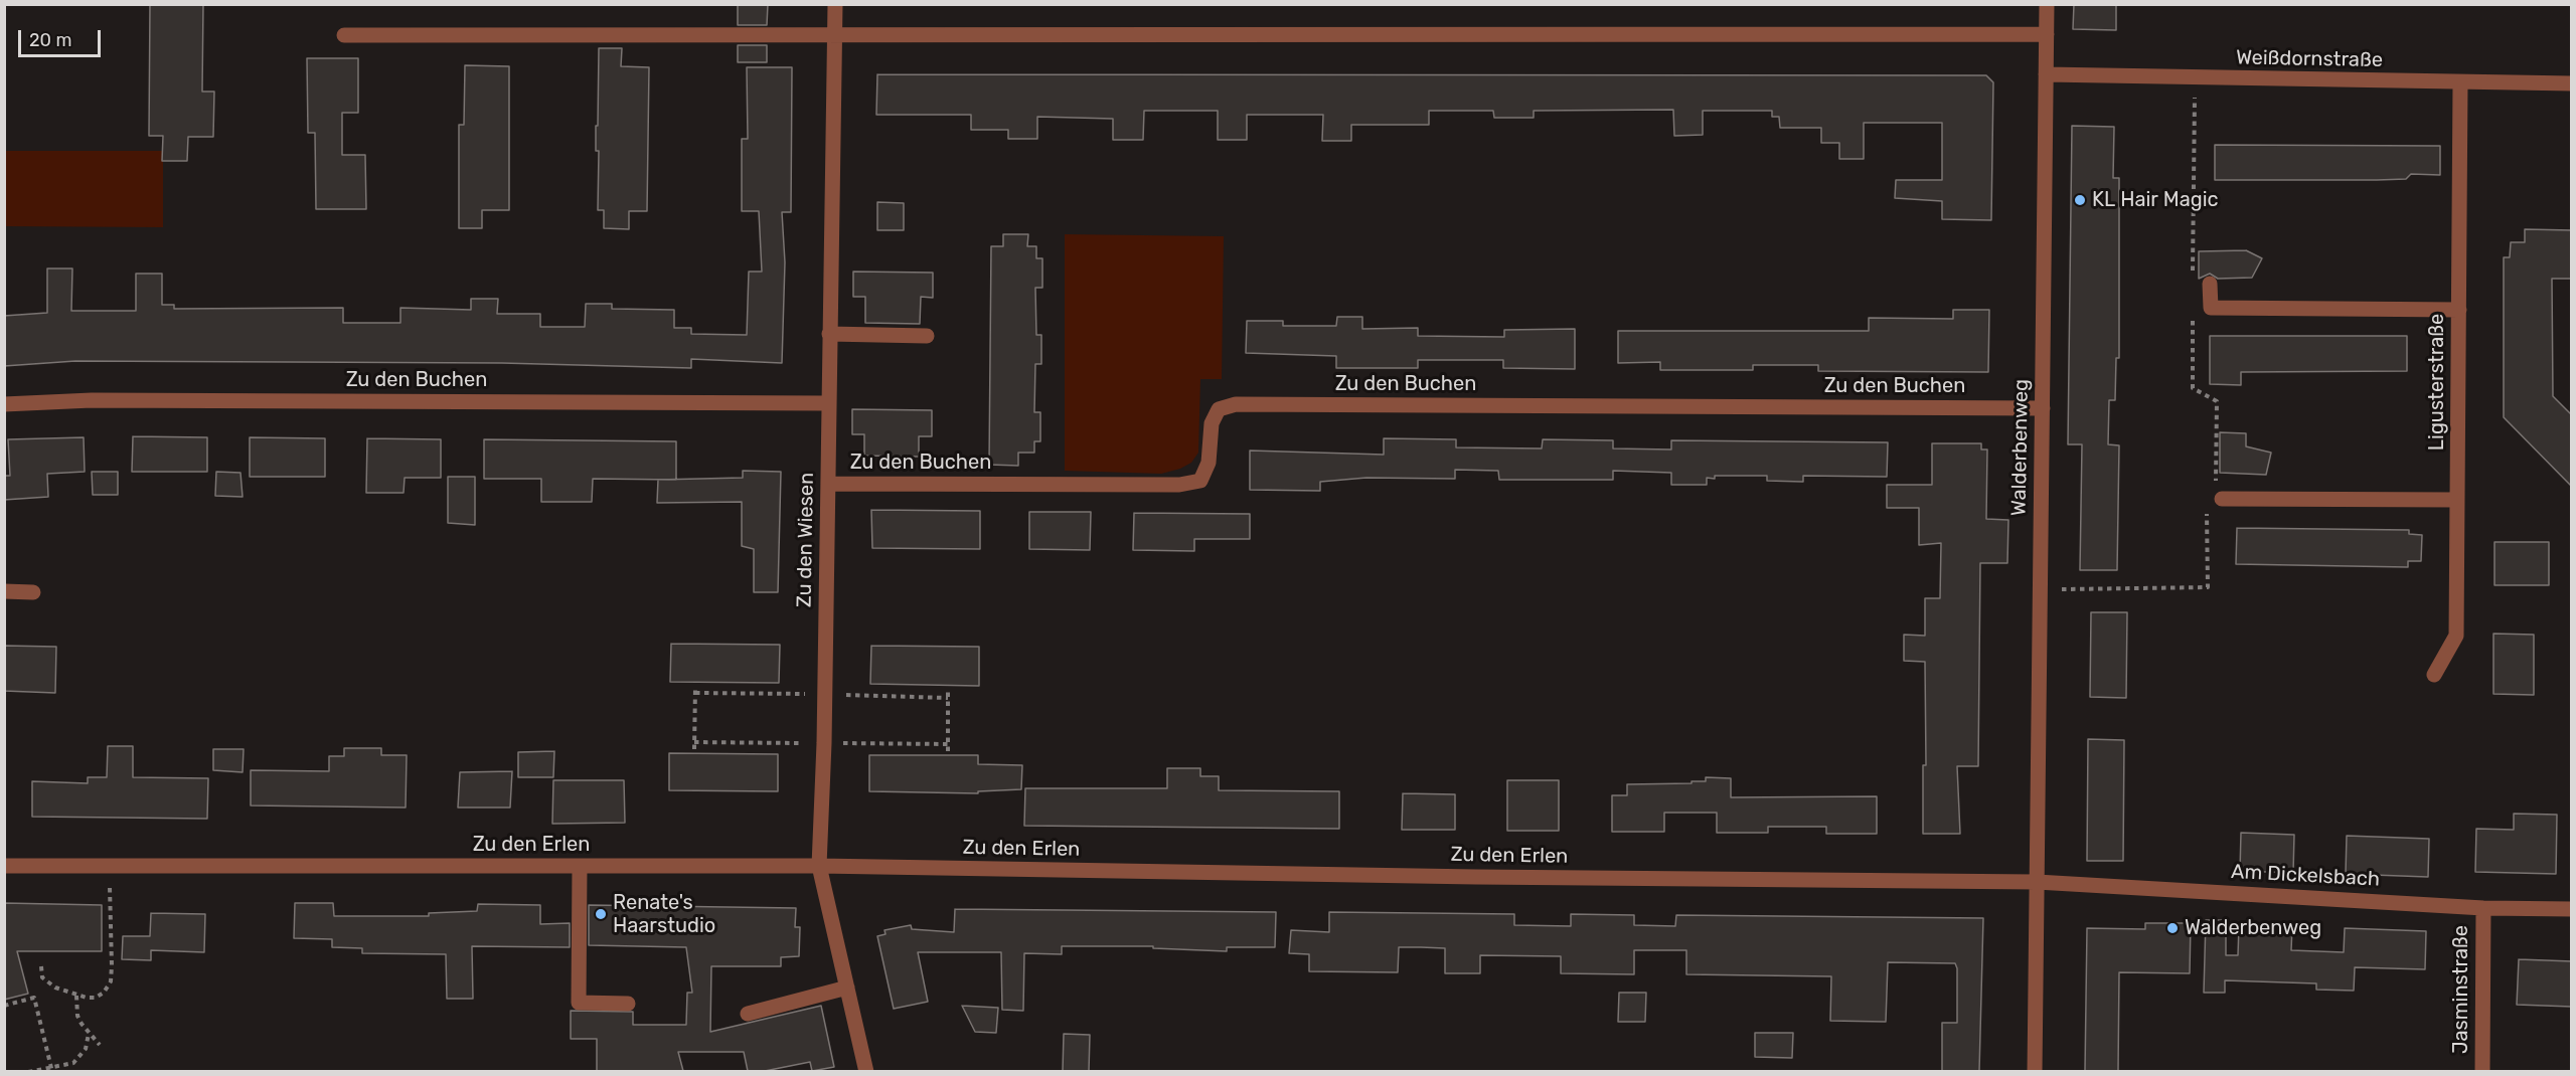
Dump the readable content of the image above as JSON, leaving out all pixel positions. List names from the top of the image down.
{
  "streets": {
    "street": [
      "Weißdornstraße",
      "Zu den Buchen",
      "Ligusterstraße",
      "Walderbenweg",
      "Zu den Wiesen",
      "Zu den Erlen",
      "Am Dickelsbach",
      "Jasminstraße"
    ]
  },
  "crossings": [
    ["Weißdornstraße", "Ligusterstraße"],
    ["Weißdornstraße", "Walderbenweg"],
    ["Zu den Buchen", "Walderbenweg"],
    ["Zu den Buchen", "Zu den Wiesen"],
    ["Walderbenweg", "Zu den Erlen"],
    ["Walderbenweg", "Am Dickelsbach"],
    ["Zu den Wiesen", "Zu den Erlen"],
    ["Zu den Erlen", "Am Dickelsbach"],
    ["Am Dickelsbach", "Jasminstraße"]
  ],
  "places": ["KL Hair Magic", "Renate's Haarstudio", "Walderbenweg"],
  "scale_bar": "20 m"
}
